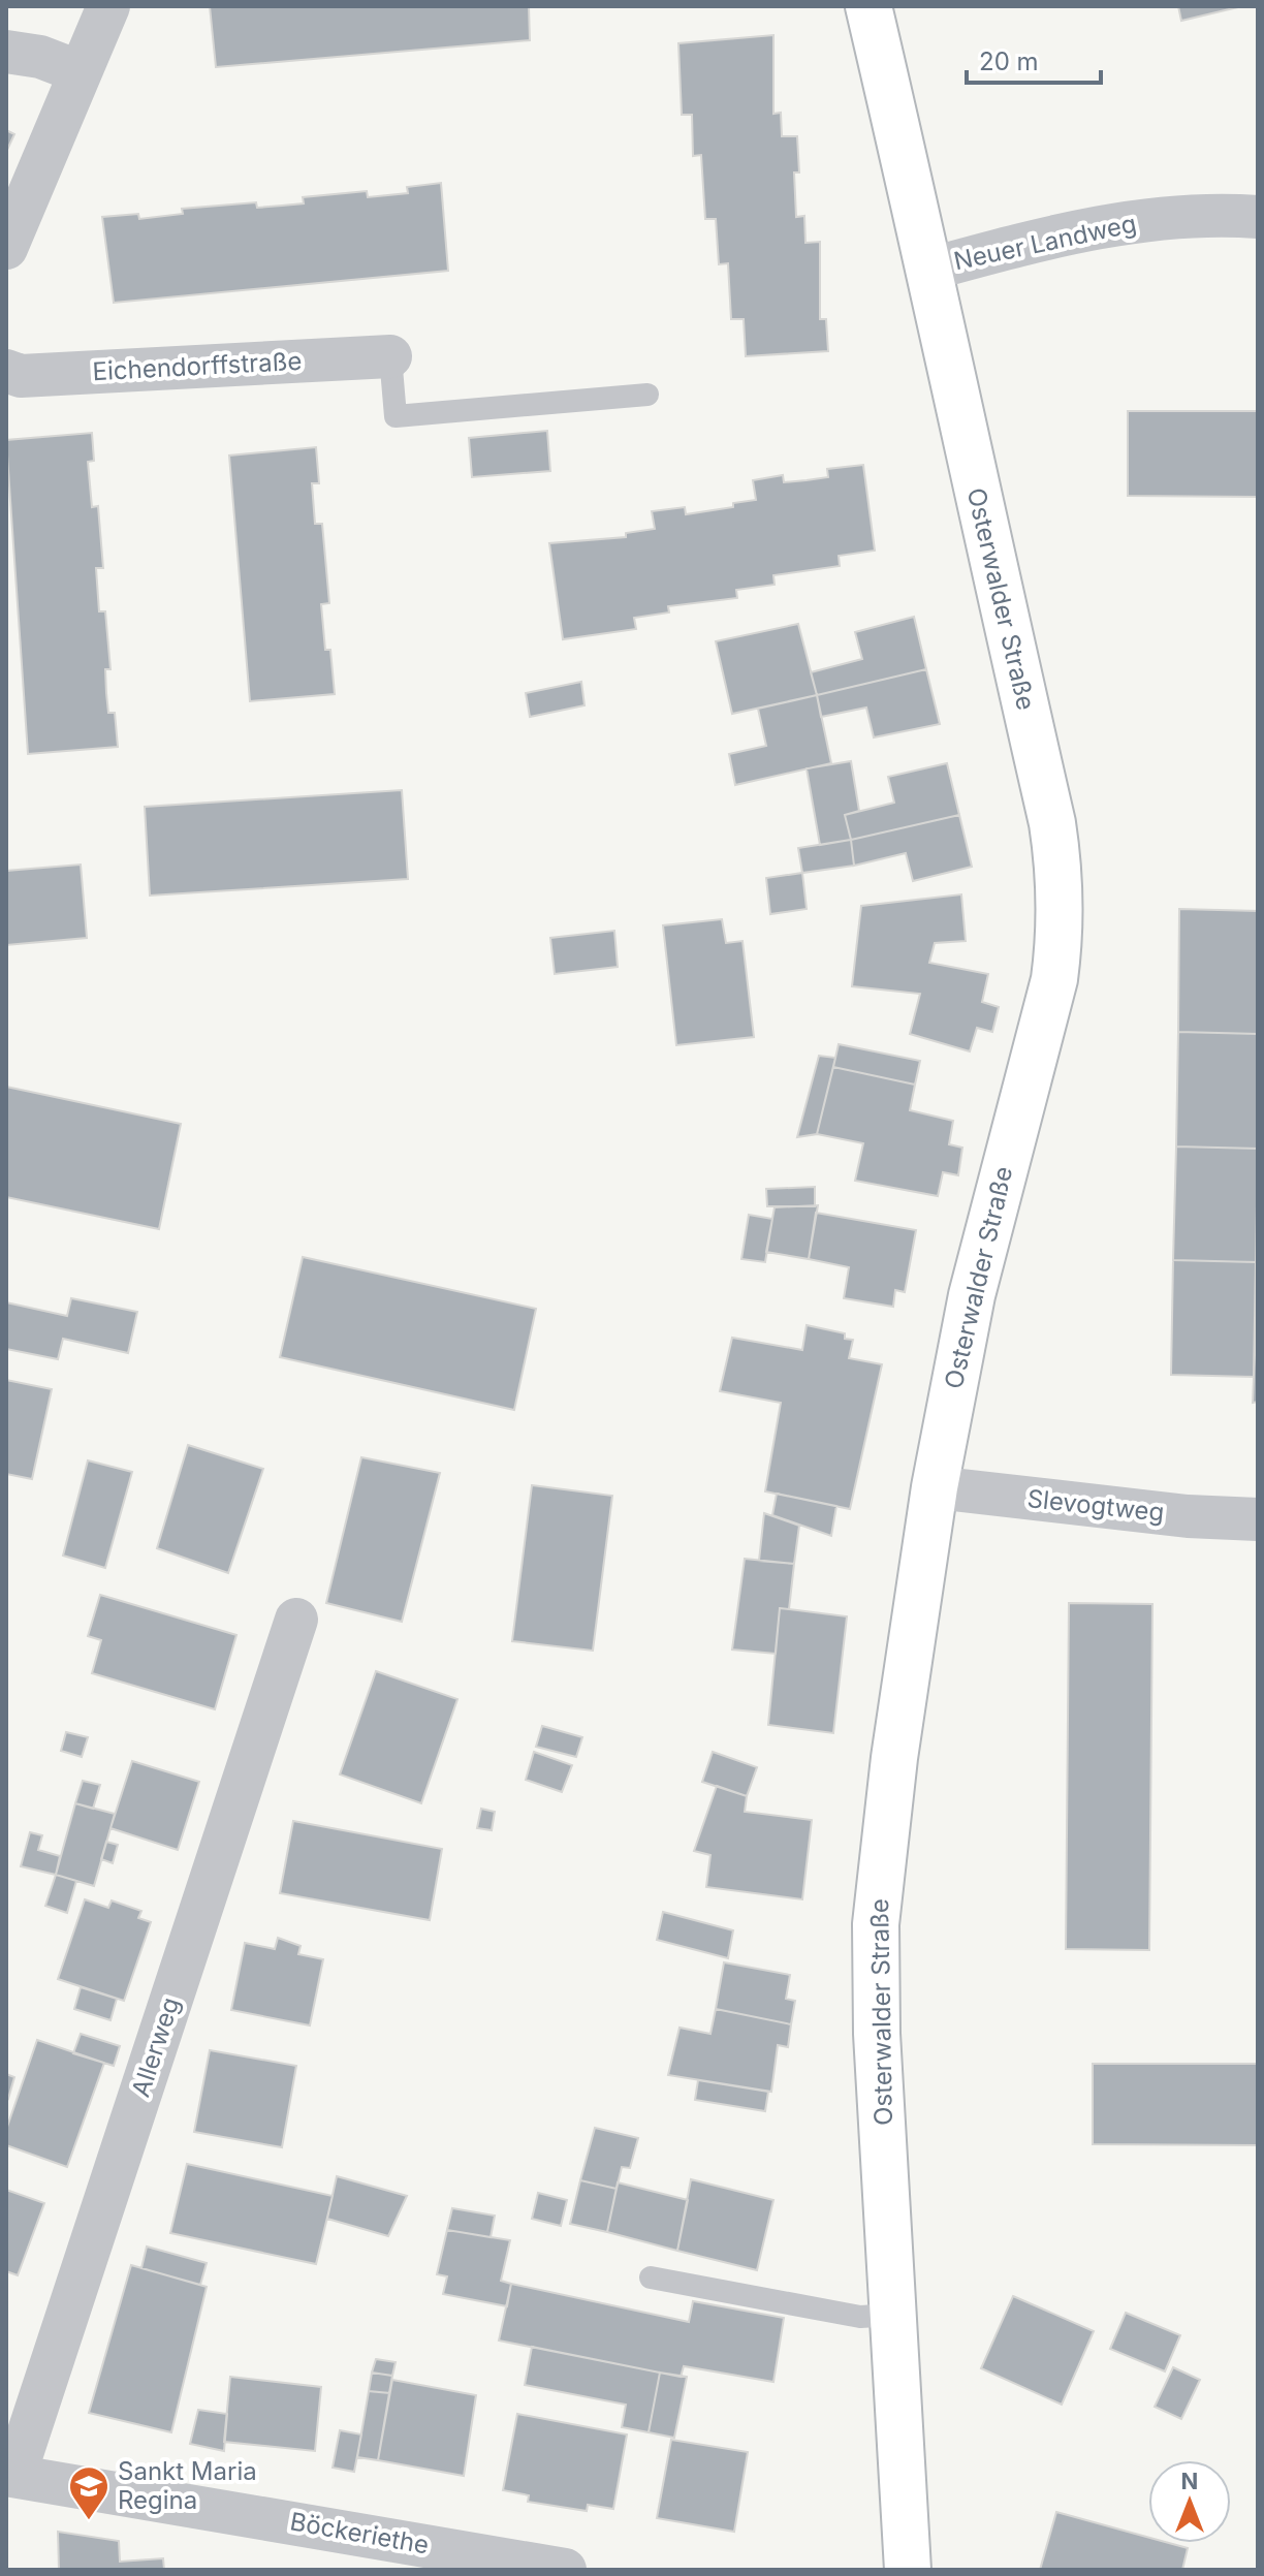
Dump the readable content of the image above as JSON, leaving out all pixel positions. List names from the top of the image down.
{
  "streets": {
    "street": [
      "Neuer Landweg",
      "Eichendorffstraße",
      "Osterwalder Straße",
      "Slevogtweg",
      "Allerweg",
      "Böckeriethe"
    ]
  },
  "crossings": [
    ["Neuer Landweg", "Osterwalder Straße"],
    ["Osterwalder Straße", "Slevogtweg"],
    ["Allerweg", "Böckeriethe"]
  ],
  "places": {
    "school or university": ["Sankt Maria Regina"]
  },
  "scale_bar": "20 m",
  "north": "top"
}
